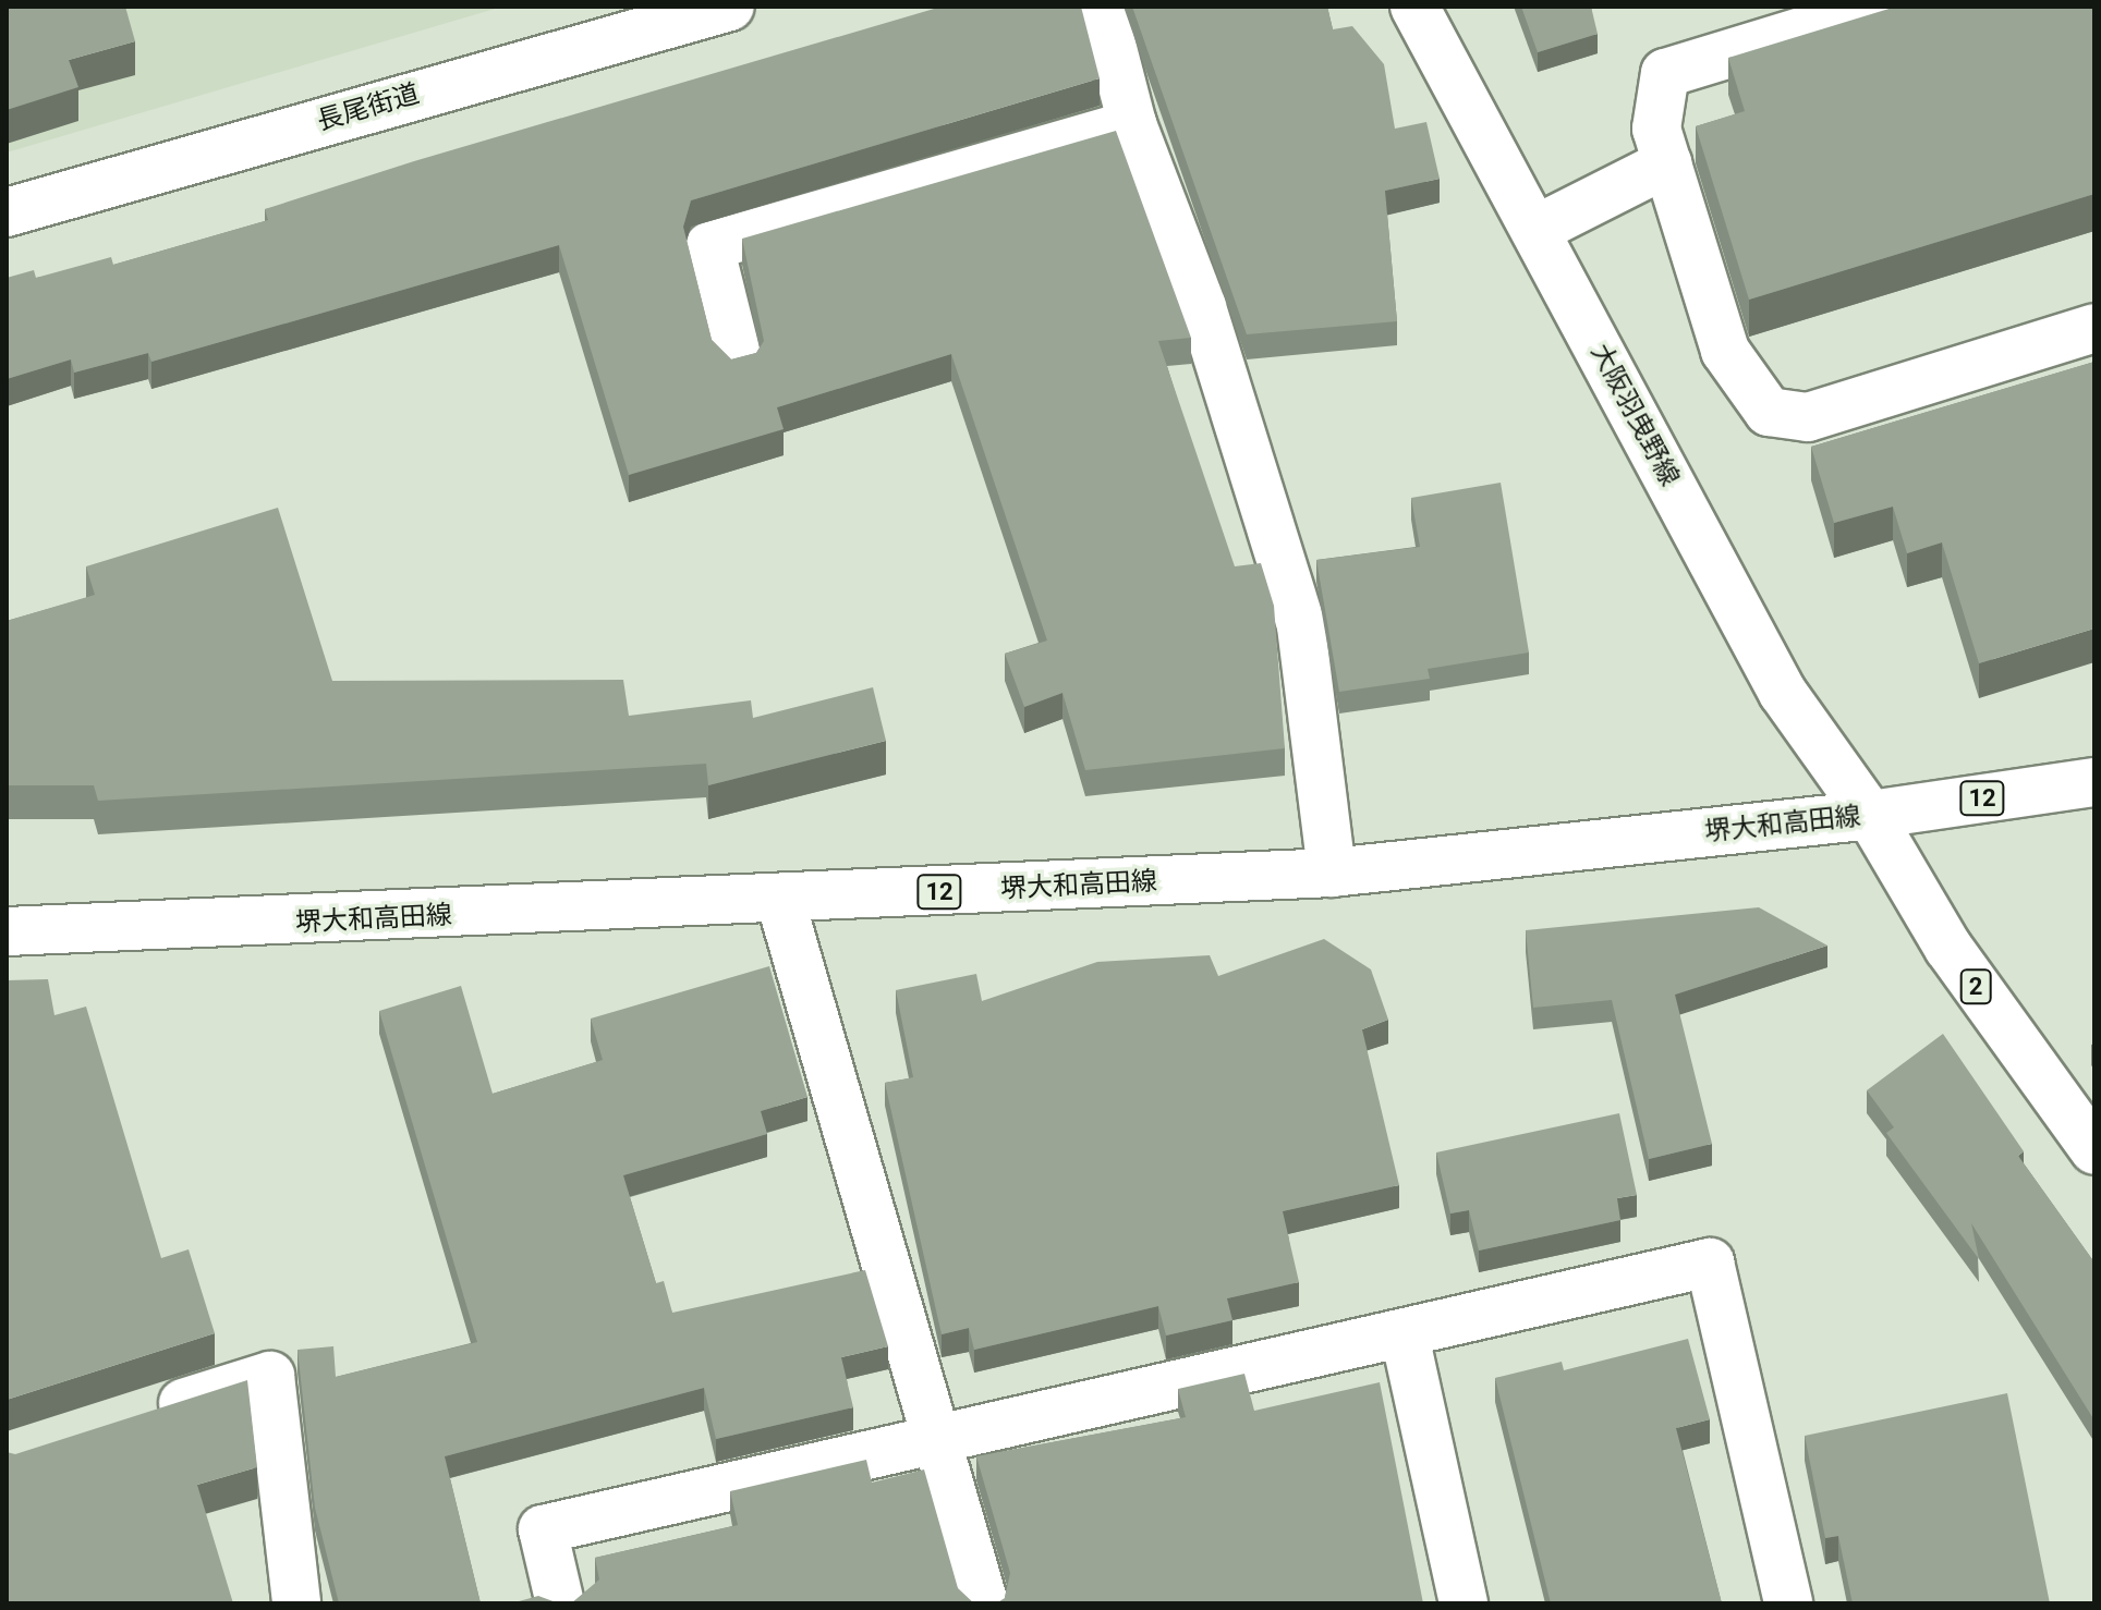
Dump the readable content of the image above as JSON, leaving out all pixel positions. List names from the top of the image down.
{
  "streets": {
    "street": [
      "長尾街道",
      "大阪羽曳野線",
      "12",
      "堺大和高田線",
      "2"
    ]
  },
  "crossings": [
    ["大阪羽曳野線", "堺大和高田線"],
    ["大阪羽曳野線", "2"],
    ["堺大和高田線", "2"]
  ]
}
